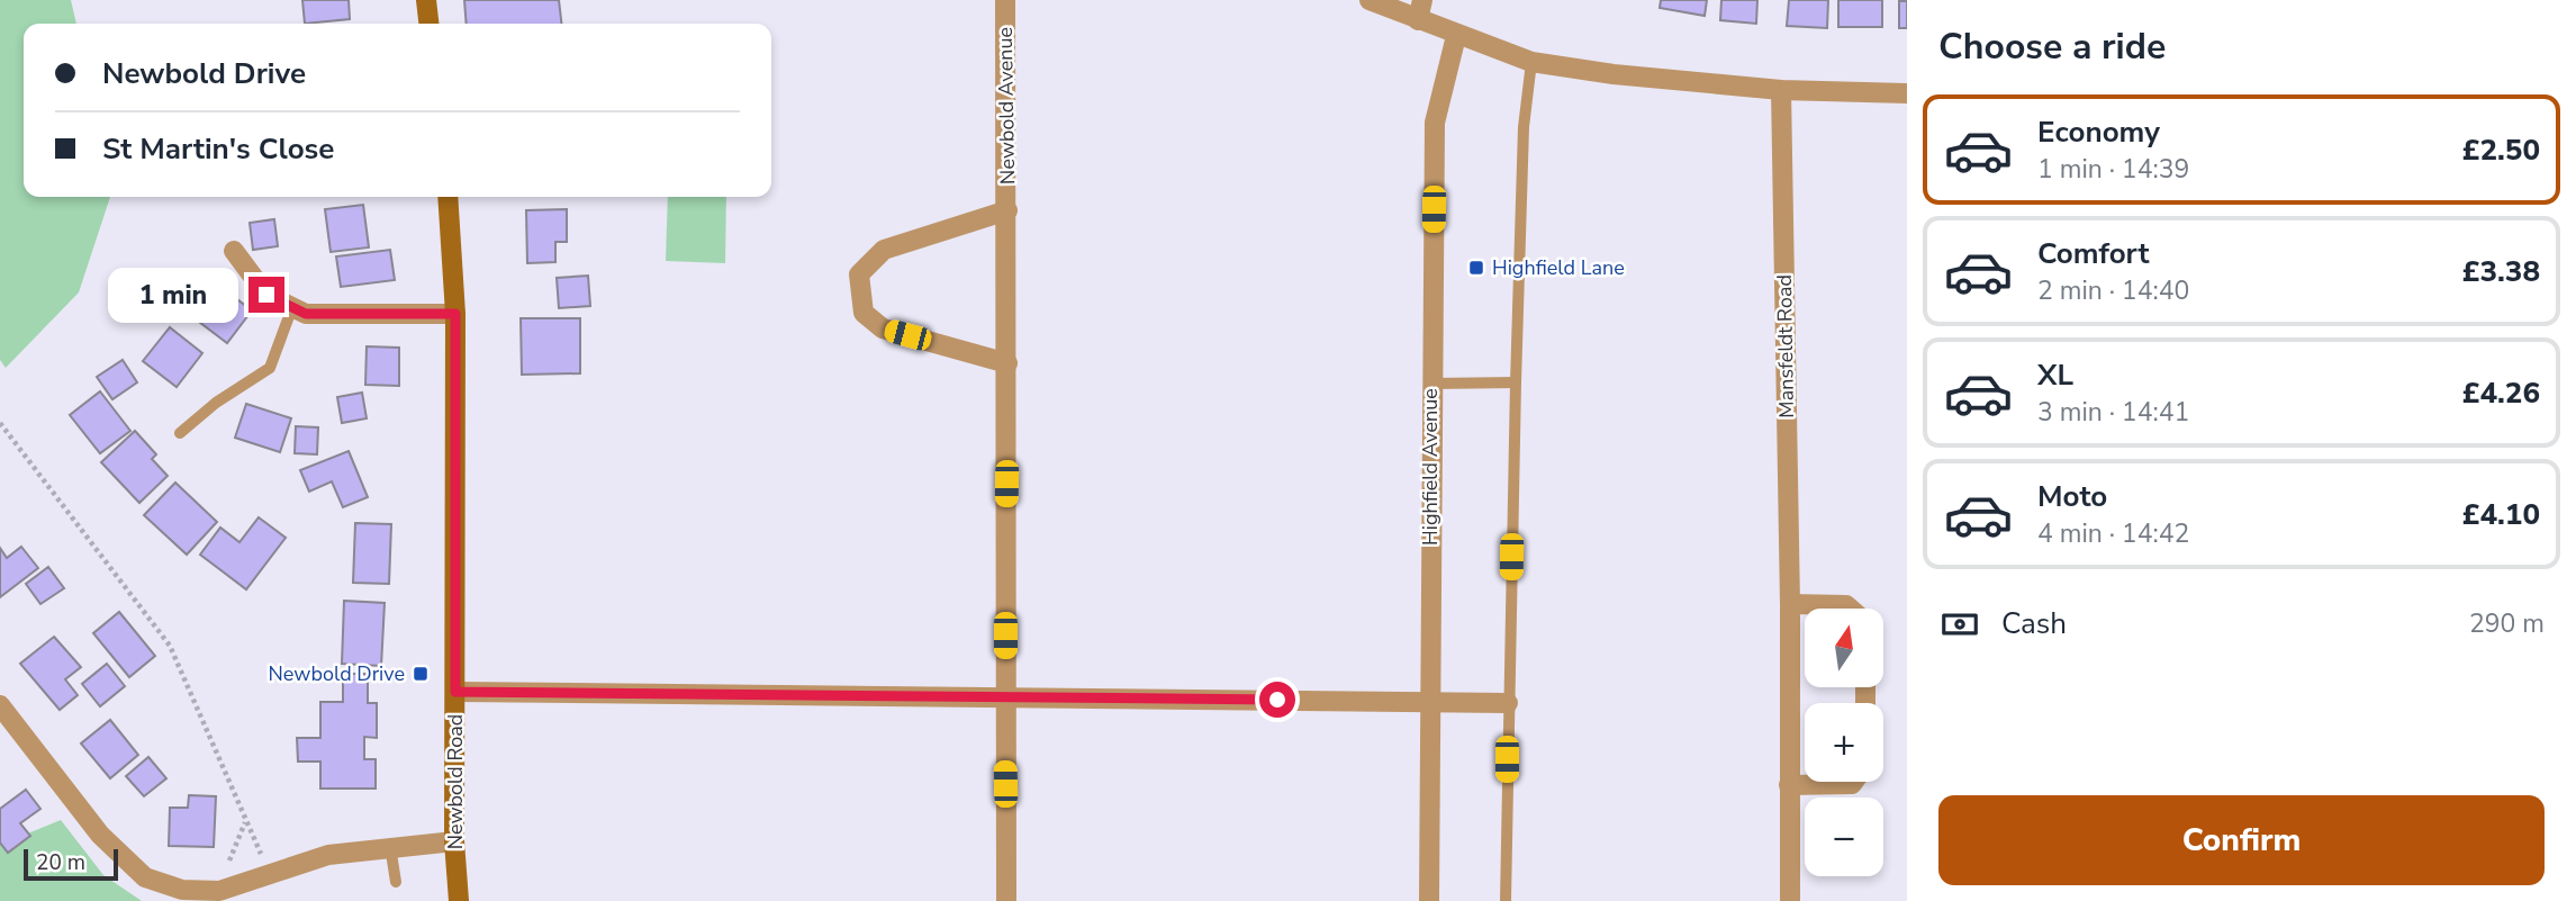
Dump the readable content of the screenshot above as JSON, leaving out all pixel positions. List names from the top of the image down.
{
  "streets": {
    "main road": ["Newbold Road"],
    "street": ["Newbold Avenue", "Mansfeldt Road", "Highfield Avenue"]
  },
  "places": {
    "transit": ["Highfield Lane", "Newbold Drive"]
  },
  "scale_bar": "20 m",
  "north": "top",
  "page": {
    "heading": "Choose a ride",
    "banner": ["Newbold Drive", "St Martin's Close"],
    "list": [
      {
        "name": "Economy",
        "note": "1 min · 14:39",
        "value": "£2.50"
      },
      {
        "name": "Comfort",
        "note": "2 min · 14:40",
        "value": "£3.38"
      },
      {
        "name": "XL",
        "note": "3 min · 14:41",
        "value": "£4.26"
      },
      {
        "name": "Moto",
        "note": "4 min · 14:42",
        "value": "£4.10"
      }
    ],
    "bubble": "1 min",
    "pay": ["Cash", "290 m"],
    "map_buttons": ["+", "−"],
    "buttons": "Confirm",
    "scale": "20 m"
  }
}
